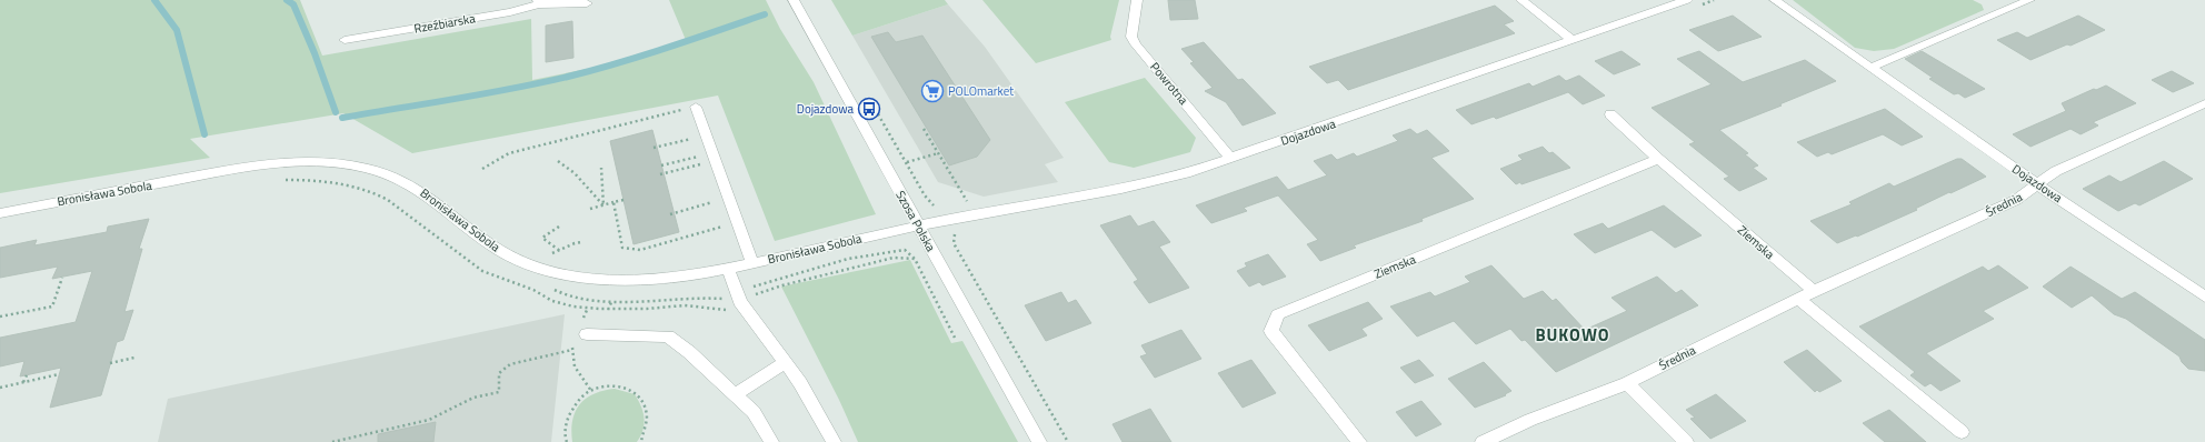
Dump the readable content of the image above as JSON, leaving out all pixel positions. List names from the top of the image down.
{
  "streets": {
    "street": [
      "Rzeźbiarska",
      "Powrotna",
      "Dojazdowa",
      "Bronisława Sobola",
      "Średnia",
      "Szosa Polska",
      "Ziemska"
    ]
  },
  "crossings": [
    ["Powrotna", "Dojazdowa"],
    ["Dojazdowa", "Bronisława Sobola"],
    ["Dojazdowa", "Średnia"],
    ["Dojazdowa", "Szosa Polska"],
    ["Bronisława Sobola", "Szosa Polska"],
    ["Średnia", "Ziemska"]
  ],
  "districts": ["BUKOWO"],
  "places": {
    "supermarket": ["POLOmarket"],
    "bus stop": ["Dojazdowa"]
  }
}
